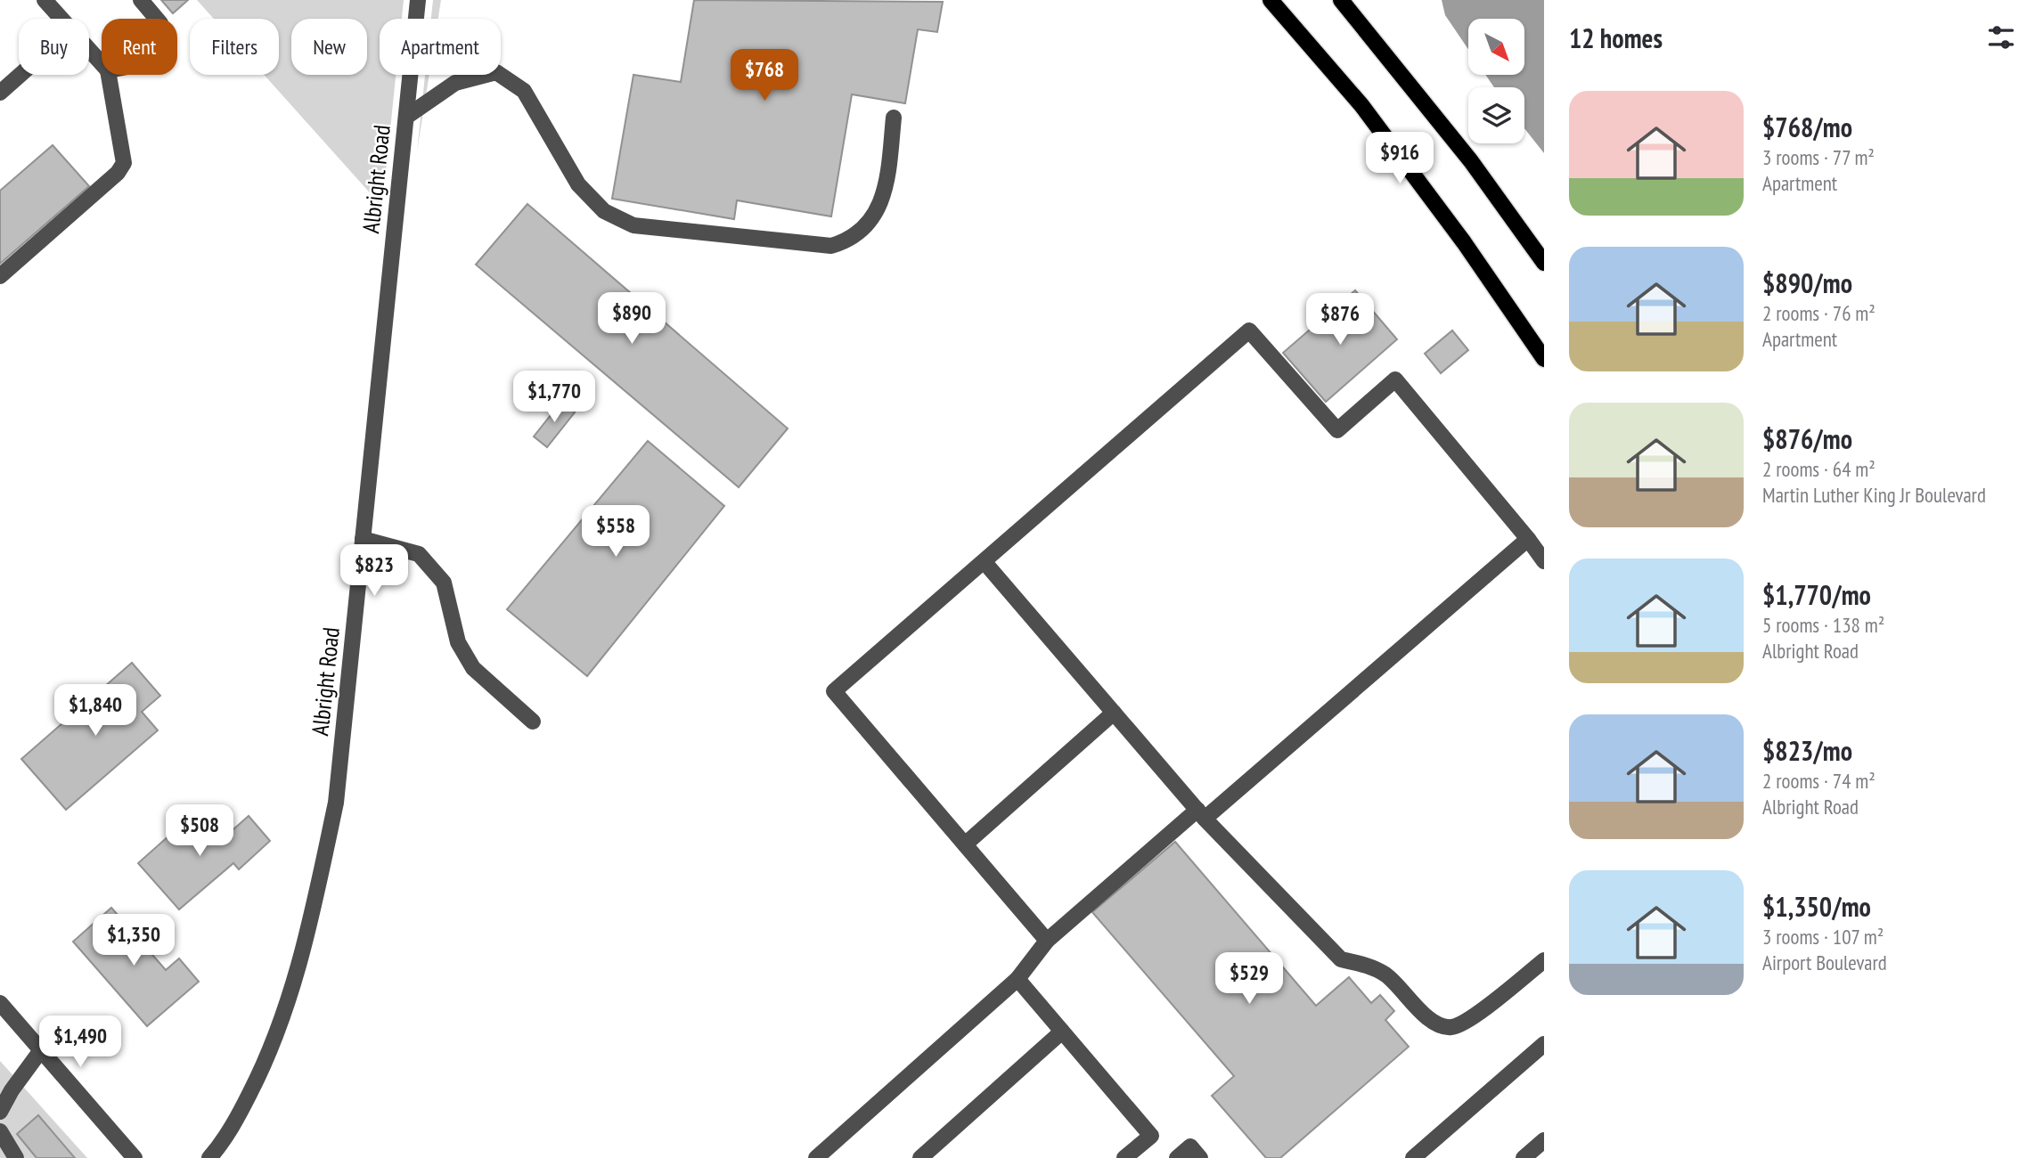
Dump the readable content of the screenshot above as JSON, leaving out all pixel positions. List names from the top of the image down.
{
  "streets": {
    "street": ["Albright Road"]
  },
  "north": "bottom right",
  "page": {
    "heading": "12 homes",
    "chip": [
      "Buy",
      "Rent",
      "Filters",
      "New",
      "Apartment"
    ],
    "price": [
      "$768",
      "$916",
      "$890",
      "$876",
      "$1,770",
      "$558",
      "$823",
      "$1,840",
      "$508",
      "$1,350",
      "$529",
      "$1,490"
    ],
    "list": [
      {
        "name": "$768/mo",
        "note": "3 rooms · 77 m² · Apartment"
      },
      {
        "name": "$890/mo",
        "note": "2 rooms · 76 m² · Apartment"
      },
      {
        "name": "$876/mo",
        "note": "2 rooms · 64 m² · Martin Luther King Jr Boulevard"
      },
      {
        "name": "$1,770/mo",
        "note": "5 rooms · 138 m² · Albright Road"
      },
      {
        "name": "$823/mo",
        "note": "2 rooms · 74 m² · Albright Road"
      },
      {
        "name": "$1,350/mo",
        "note": "3 rooms · 107 m² · Airport Boulevard"
      }
    ]
  }
}
